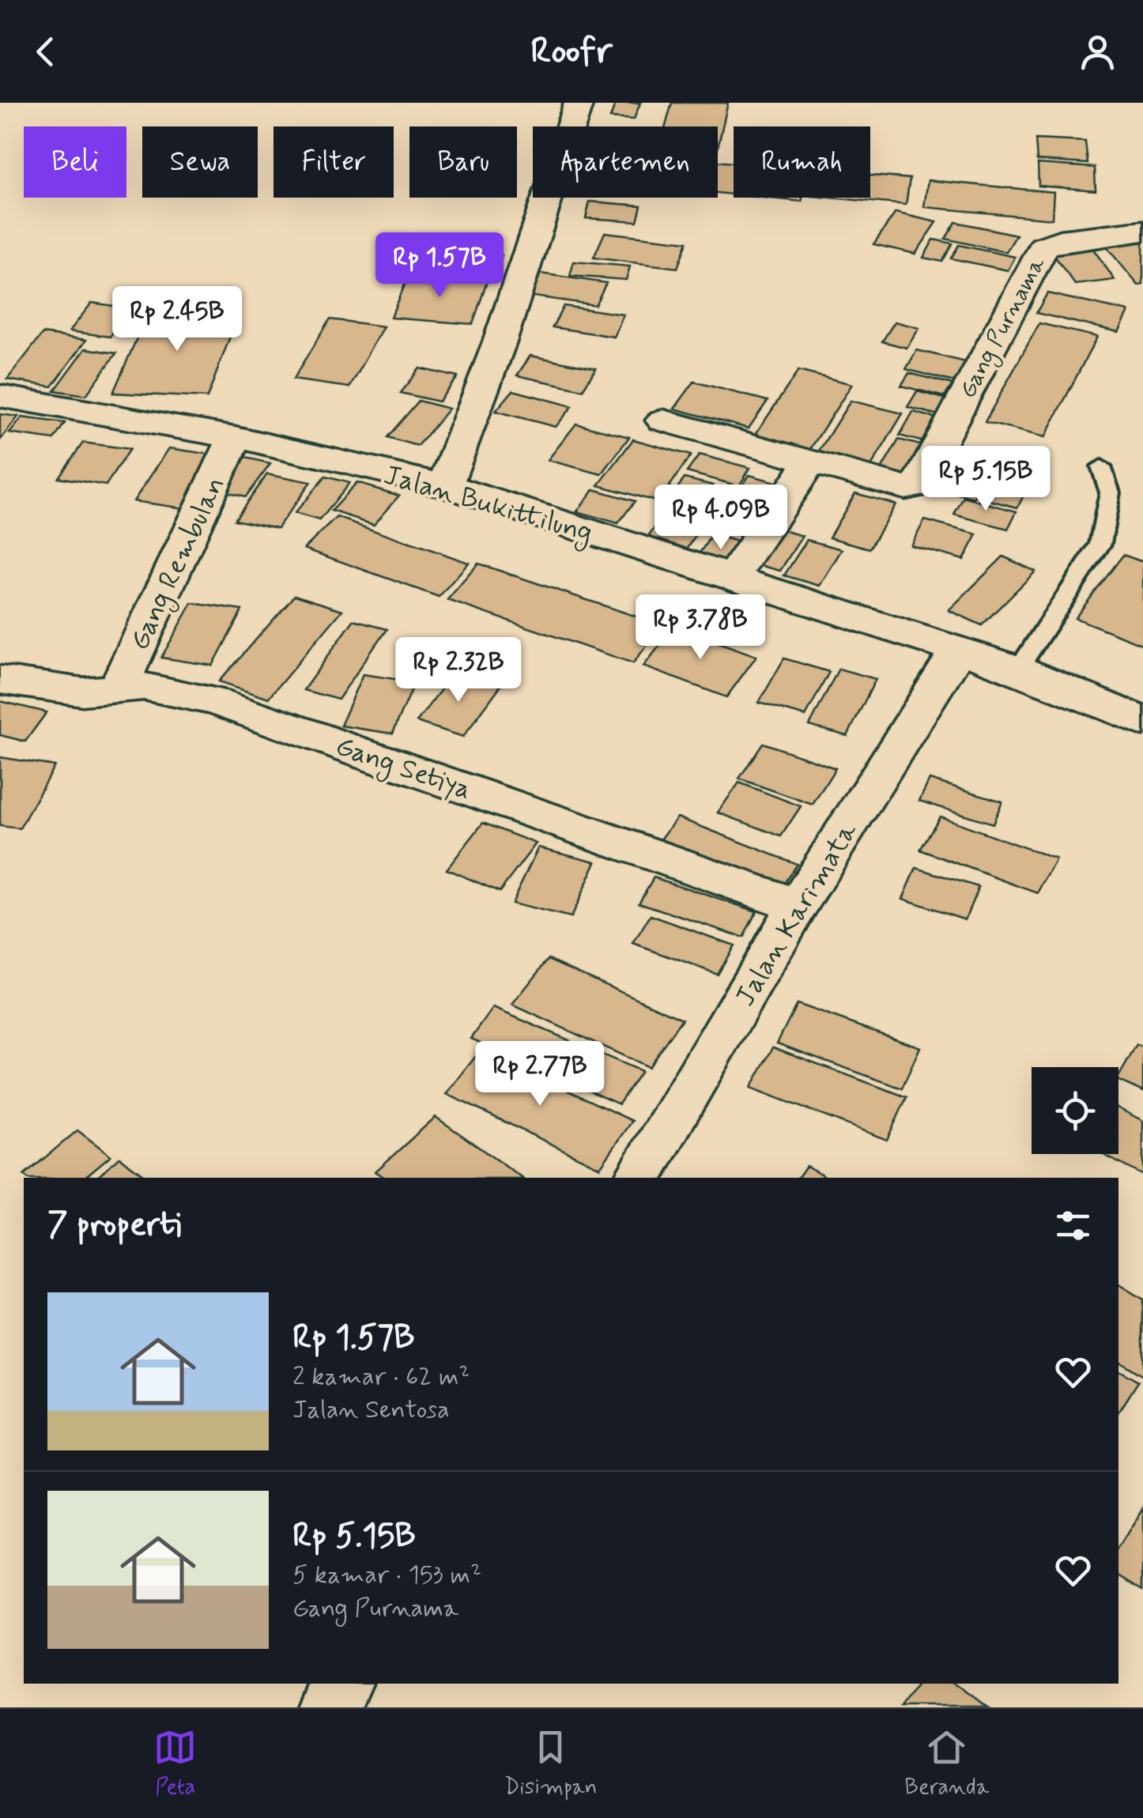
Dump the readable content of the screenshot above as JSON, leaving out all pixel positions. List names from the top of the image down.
{
  "streets": {
    "street": [
      "Gang Purnama",
      "Jalan Bukittilung",
      "Gang Rembulan",
      "Gang Setiya",
      "Jalan Karimata"
    ]
  },
  "crossings": [
    ["Jalan Bukittilung", "Gang Rembulan"],
    ["Jalan Bukittilung", "Jalan Karimata"],
    ["Gang Rembulan", "Gang Setiya"],
    ["Gang Setiya", "Jalan Karimata"]
  ],
  "page": {
    "header": "Roofr",
    "chip": [
      "Beli",
      "Sewa",
      "Filter",
      "Baru",
      "Apartemen",
      "Rumah"
    ],
    "price": [
      "Rp 1.57B",
      "Rp 2.45B",
      "Rp 5.15B",
      "Rp 4.09B",
      "Rp 3.78B",
      "Rp 2.32B",
      "Rp 2.77B"
    ],
    "heading": "7 properti",
    "list": [
      {
        "name": "Rp 1.57B",
        "note": "2 kamar · 62 m² · Jalan Sentosa"
      },
      {
        "name": "Rp 5.15B",
        "note": "5 kamar · 153 m² · Gang Purnama"
      }
    ],
    "tabs": ["Peta", "Disimpan", "Beranda"]
  }
}
